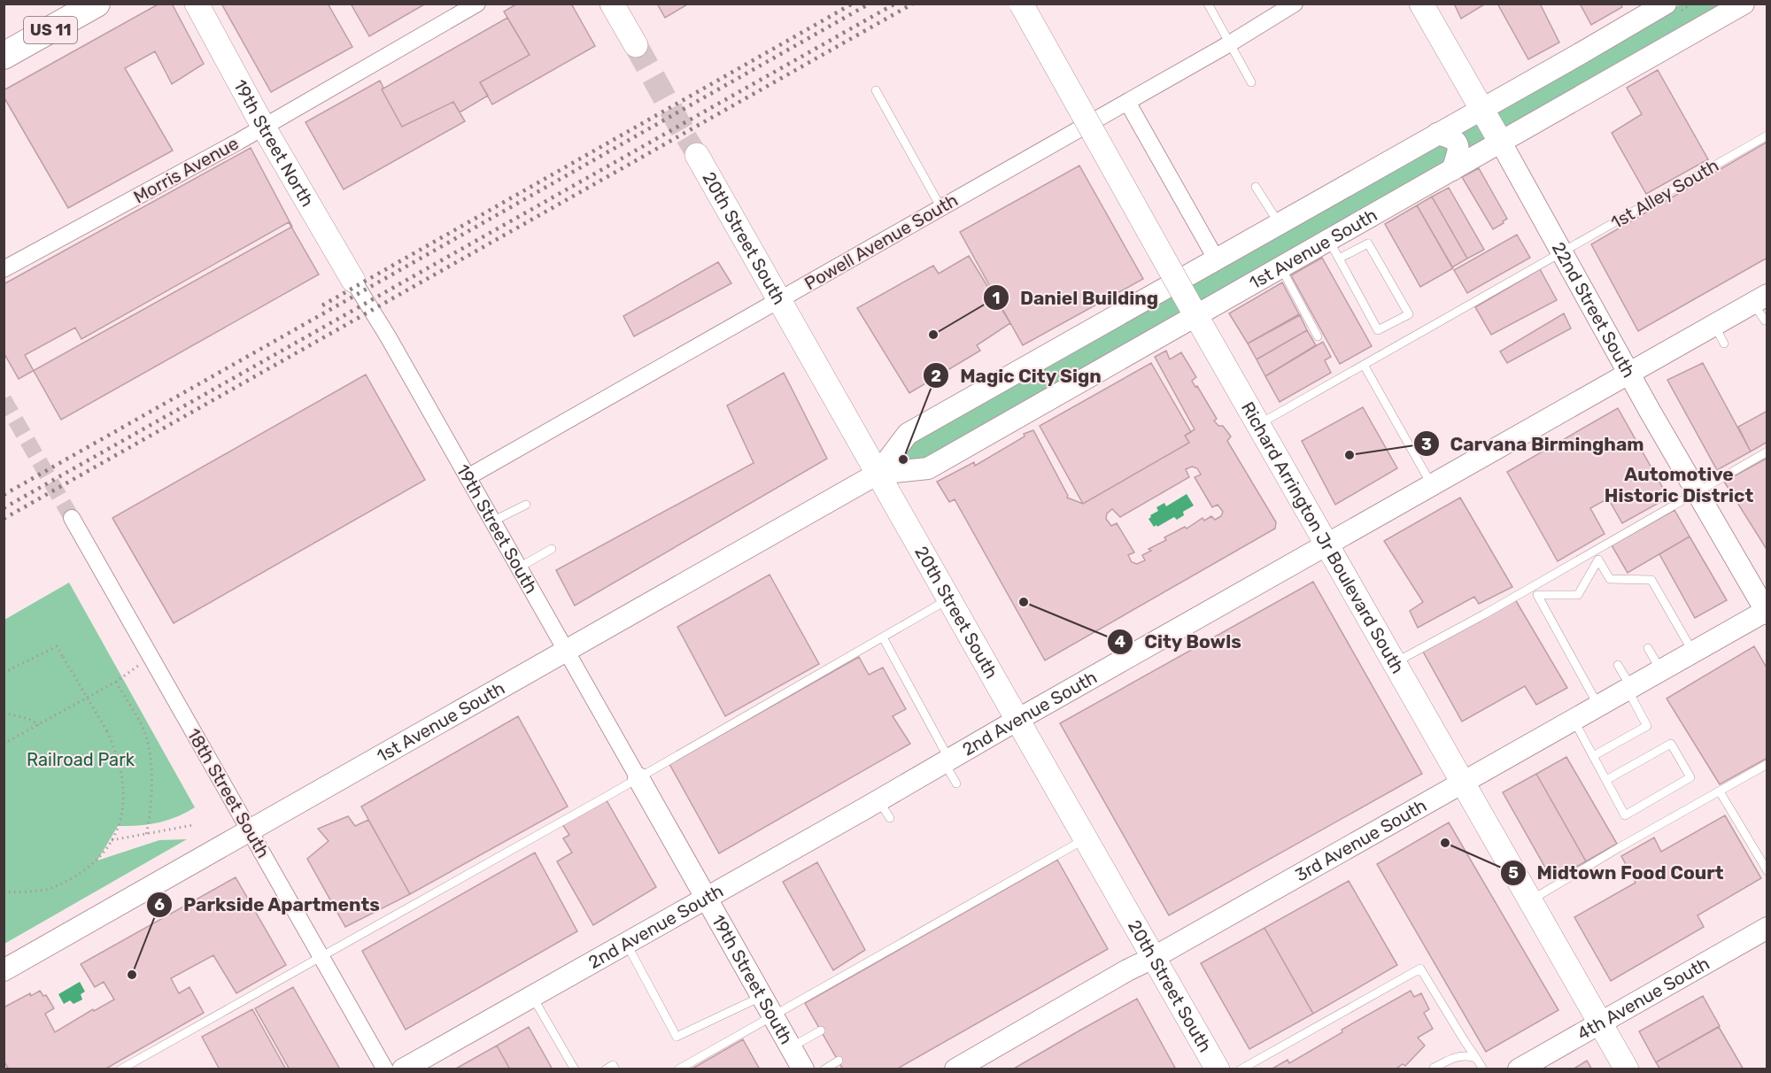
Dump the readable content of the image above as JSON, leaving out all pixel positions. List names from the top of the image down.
{
  "streets": {
    "main road": [
      "US 11",
      "19th Street North",
      "20th Street South",
      "22nd Street South",
      "Richard Arrington Jr Boulevard South"
    ],
    "street": [
      "Morris Avenue",
      "Powell Avenue South",
      "1st Avenue South",
      "19th Street South",
      "2nd Avenue South",
      "18th Street South",
      "3rd Avenue South",
      "4th Avenue South"
    ],
    "lane": ["1st Alley South"]
  },
  "crossings": [
    ["19th Street North", "Morris Avenue"],
    ["19th Street North", "19th Street South"],
    ["1st Alley South", "22nd Street South"],
    ["1st Alley South", "Richard Arrington Jr Boulevard South"],
    ["20th Street South", "Powell Avenue South"],
    ["20th Street South", "1st Avenue South"],
    ["20th Street South", "2nd Avenue South"],
    ["20th Street South", "3rd Avenue South"],
    ["Powell Avenue South", "19th Street South"],
    ["1st Avenue South", "22nd Street South"],
    ["1st Avenue South", "19th Street South"],
    ["1st Avenue South", "Richard Arrington Jr Boulevard South"],
    ["1st Avenue South", "18th Street South"],
    ["22nd Street South", "2nd Avenue South"],
    ["22nd Street South", "3rd Avenue South"],
    ["19th Street South", "2nd Avenue South"],
    ["Richard Arrington Jr Boulevard South", "2nd Avenue South"],
    ["Richard Arrington Jr Boulevard South", "3rd Avenue South"],
    ["Richard Arrington Jr Boulevard South", "4th Avenue South"]
  ],
  "districts": ["Automotive Historic District"],
  "parks": ["Railroad Park"],
  "places": [
    "Daniel Building",
    "Carvana Birmingham",
    "Magic City Sign",
    "City Bowls",
    "Midtown Food Court",
    "Parkside Apartments"
  ]
}
